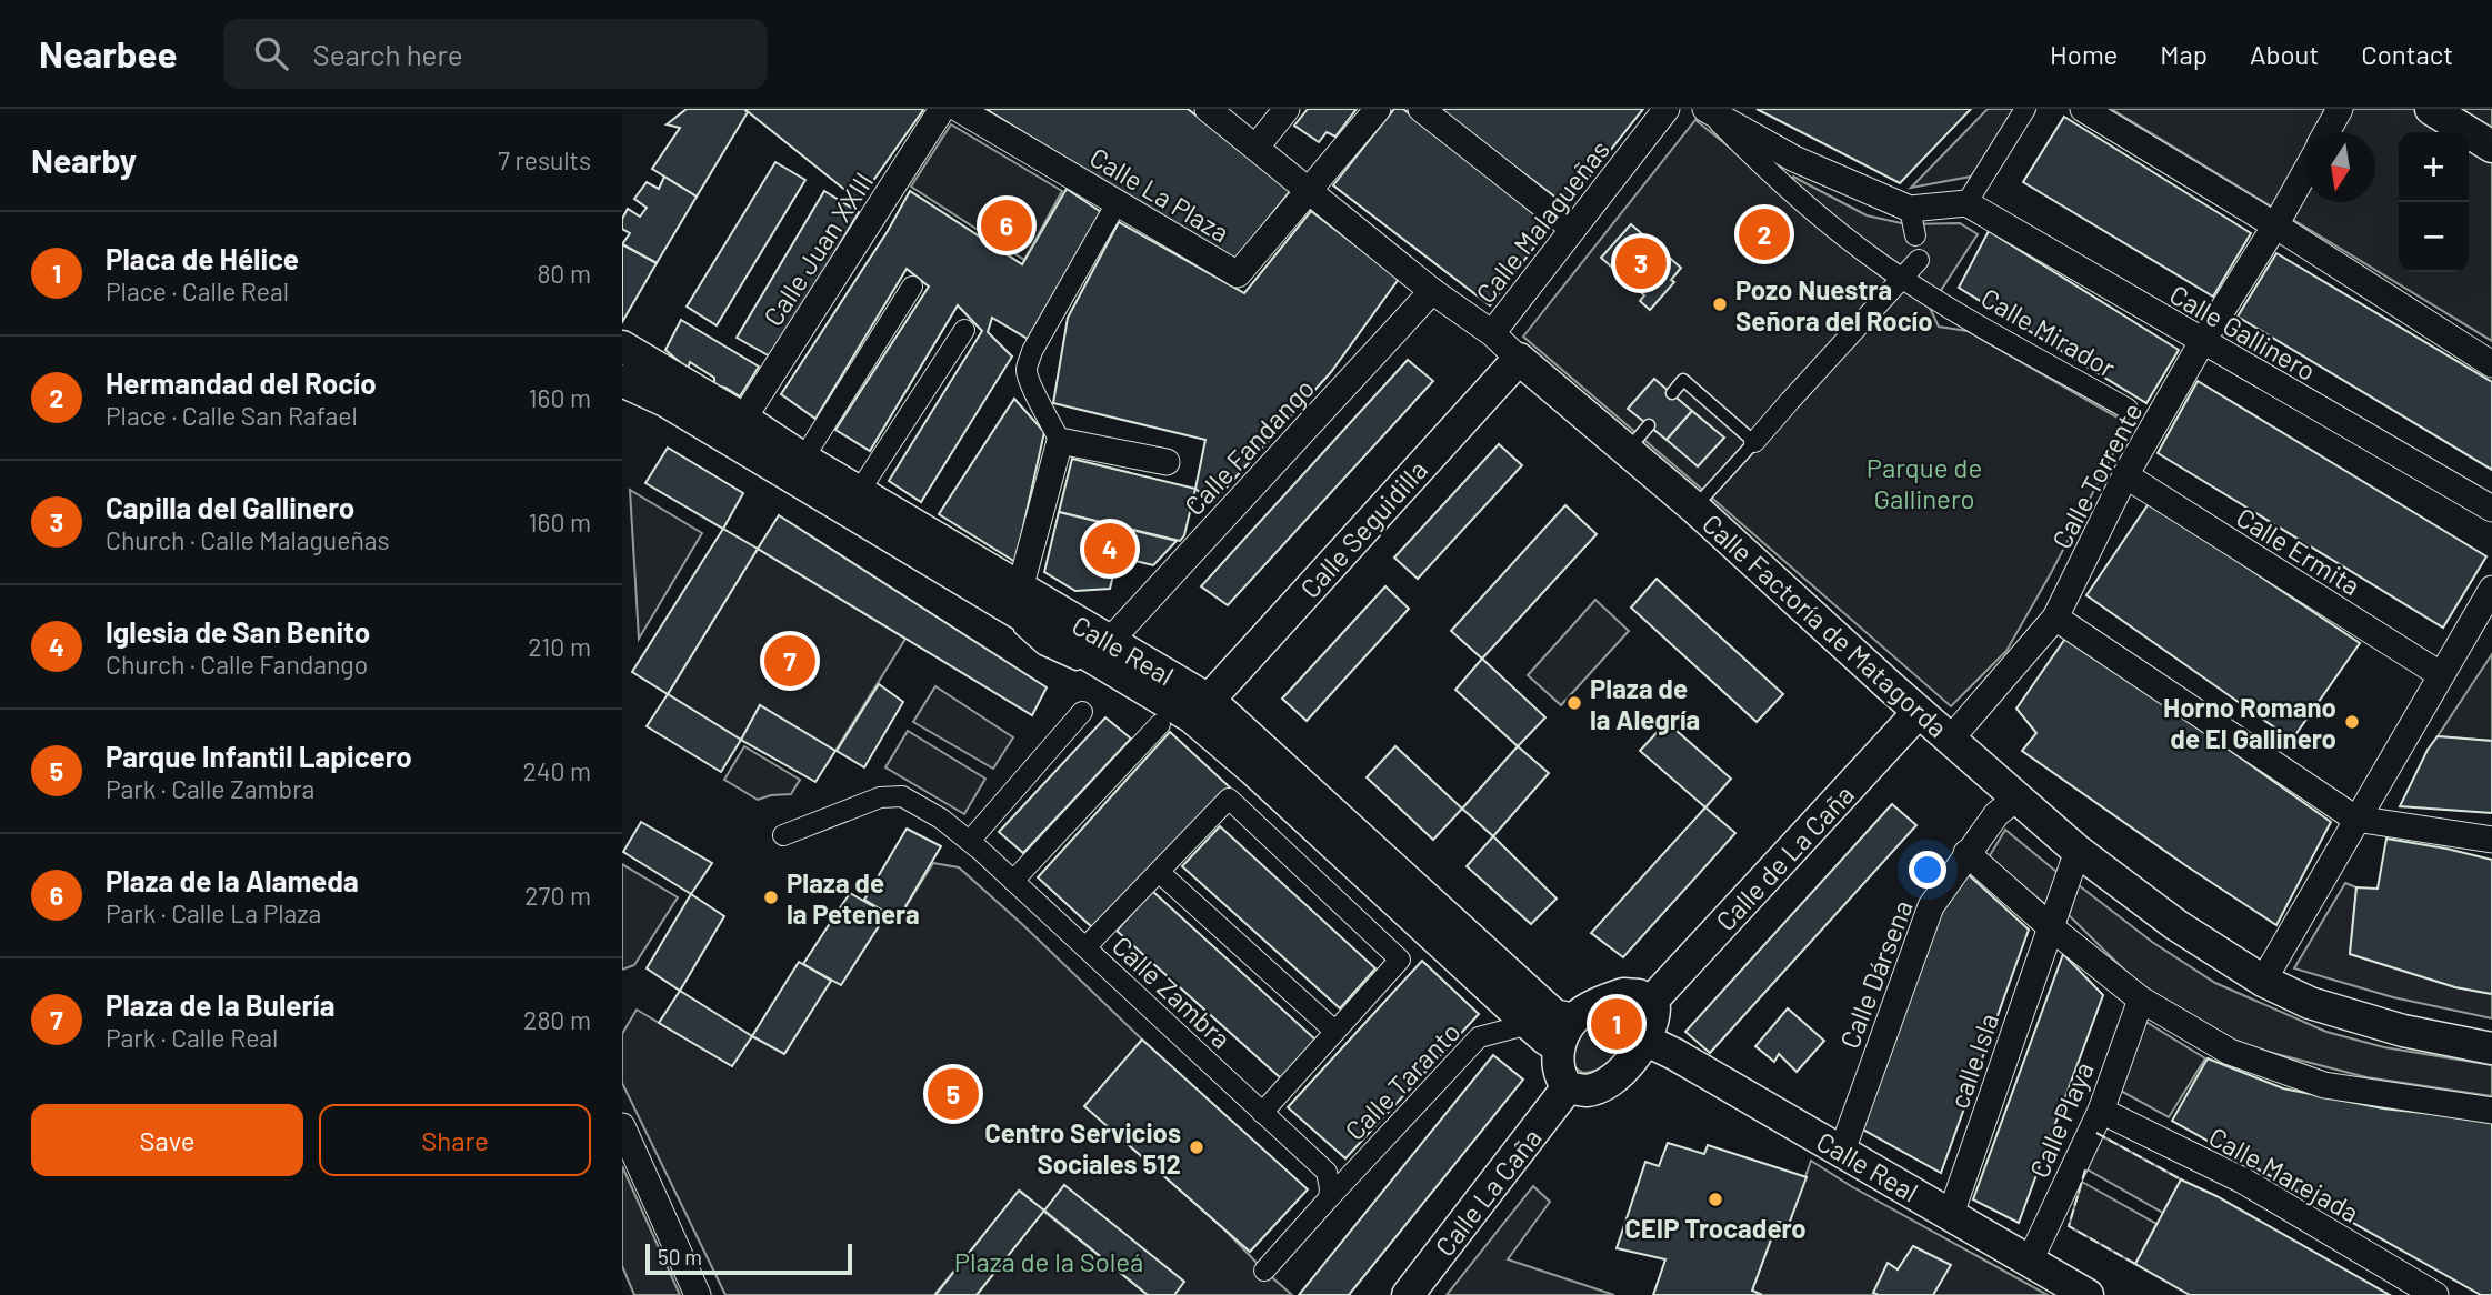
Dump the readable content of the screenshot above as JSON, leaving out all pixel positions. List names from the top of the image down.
{
  "streets": {
    "street": [
      "Calle La Plaza",
      "Calle Malagueñas",
      "Calle Juan XXIII",
      "Calle Mirador",
      "Calle Gallinero",
      "Calle Fandango",
      "Calle Torrente",
      "Calle Seguidilla",
      "Calle Ermita",
      "Calle Factoría de Matagorda",
      "Calle Real",
      "Calle de La Caña",
      "Calle Dársena",
      "Calle Zambra",
      "calle Isla",
      "Calle Taranto",
      "Calle Playa",
      "Calle Marejada",
      "Calle La Caña"
    ]
  },
  "crossings": [
    ["Calle La Plaza", "Calle Factoría de Matagorda"],
    ["Calle Malagueñas", "Calle Factoría de Matagorda"],
    ["Calle Juan XXIII", "Calle Real"],
    ["Calle Gallinero", "Calle Torrente"],
    ["Calle Fandango", "Calle Factoría de Matagorda"],
    ["Calle Fandango", "Calle Real"],
    ["Calle Torrente", "Calle Ermita"],
    ["Calle Torrente", "Calle Factoría de Matagorda"],
    ["Calle Seguidilla", "Calle Factoría de Matagorda"],
    ["Calle Seguidilla", "Calle Real"],
    ["Calle Factoría de Matagorda", "Calle de La Caña"],
    ["Calle Factoría de Matagorda", "Calle Dársena"],
    ["Calle Factoría de Matagorda", "calle Isla"],
    ["Calle Real", "Calle de La Caña"],
    ["Calle Real", "Calle Dársena"],
    ["Calle Real", "Calle Zambra"],
    ["Calle Real", "calle Isla"],
    ["Calle Real", "Calle Taranto"],
    ["Calle Real", "Calle Playa"],
    ["Calle Real", "Calle La Caña"],
    ["Calle de La Caña", "Calle La Caña"],
    ["Calle Zambra", "Calle Taranto"],
    ["Calle Playa", "Calle Marejada"]
  ],
  "parks": ["Parque de Gallinero", "Plaza de la Soleá"],
  "places": [
    "Pozo Nuestra Señora del Rocío",
    "Plaza de la Alegría",
    "Horno Romano de El Gallinero",
    "Plaza de la Petenera",
    "Centro Servicios Sociales 512",
    "CEIP Trocadero"
  ],
  "scale_bar": "50 m",
  "north": "bottom",
  "page": {
    "header": "Nearbee",
    "search": "Search here",
    "nav": [
      "Home",
      "Map",
      "About",
      "Contact"
    ],
    "heading": ["Nearby", "7 results"],
    "map_buttons": ["+", "−"],
    "pins": [
      "6",
      "2",
      "3",
      "4",
      "7",
      "1",
      "5"
    ],
    "list": [
      {
        "mark": "1",
        "name": "Placa de Hélice",
        "note": "Place · Calle Real",
        "value": "80 m"
      },
      {
        "mark": "2",
        "name": "Hermandad del Rocío",
        "note": "Place · Calle San Rafael",
        "value": "160 m"
      },
      {
        "mark": "3",
        "name": "Capilla del Gallinero",
        "note": "Church · Calle Malagueñas",
        "value": "160 m"
      },
      {
        "mark": "4",
        "name": "Iglesia de San Benito",
        "note": "Church · Calle Fandango",
        "value": "210 m"
      },
      {
        "mark": "5",
        "name": "Parque Infantil Lapicero",
        "note": "Park · Calle Zambra",
        "value": "240 m"
      },
      {
        "mark": "6",
        "name": "Plaza de la Alameda",
        "note": "Park · Calle La Plaza",
        "value": "270 m"
      },
      {
        "mark": "7",
        "name": "Plaza de la Bulería",
        "note": "Park · Calle Real",
        "value": "280 m"
      }
    ],
    "buttons": ["Save", "Share"],
    "scale": "50 m"
  }
}
